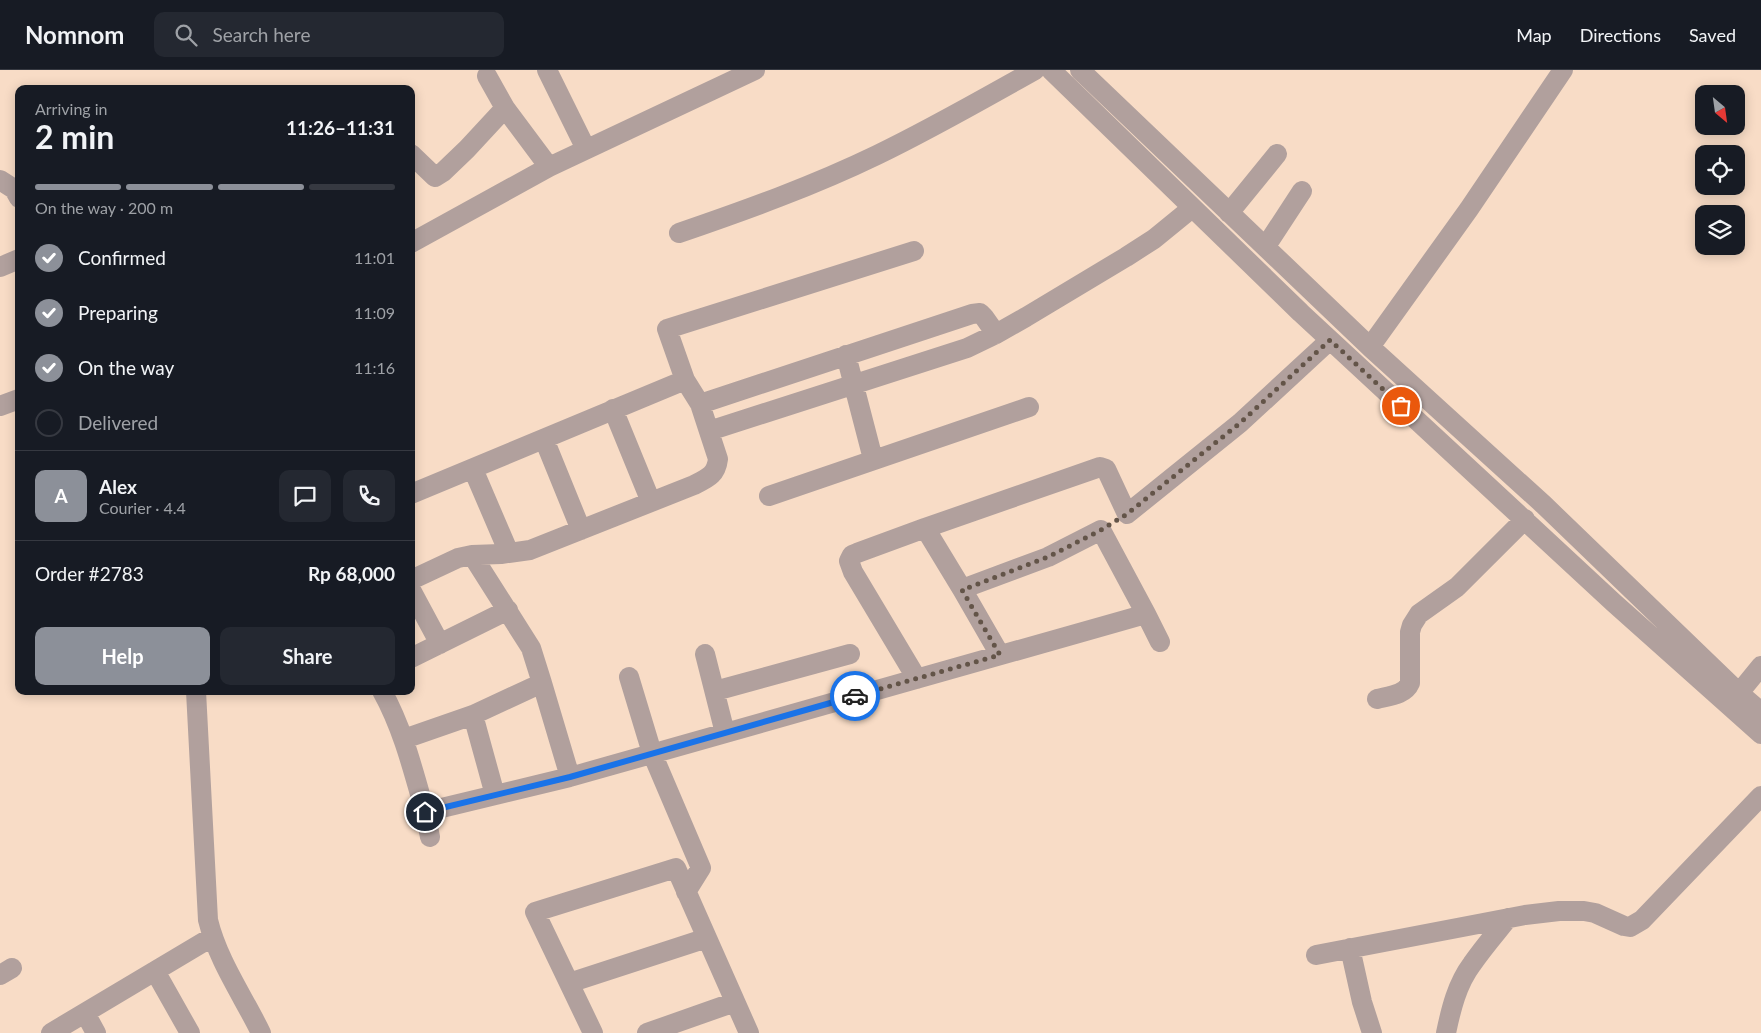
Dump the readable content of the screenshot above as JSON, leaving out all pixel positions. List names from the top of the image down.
{
  "north": "bottom right",
  "page": {
    "header": "Nomnom",
    "search": "Search here",
    "nav": ["Map", "Directions", "Saved"],
    "heading": ["2 min", "Arriving in", "11:26–11:31"],
    "panel": [
      "Alex",
      "Courier · 4.4",
      "Order #2783",
      "Rp 68,000"
    ],
    "bar": "On the way · 200 m",
    "list": [
      ["Confirmed", "11:01"],
      ["Preparing", "11:09"],
      ["On the way", "11:16"],
      "Delivered"
    ],
    "round": "A",
    "buttons": ["Help", "Share"]
  }
}
